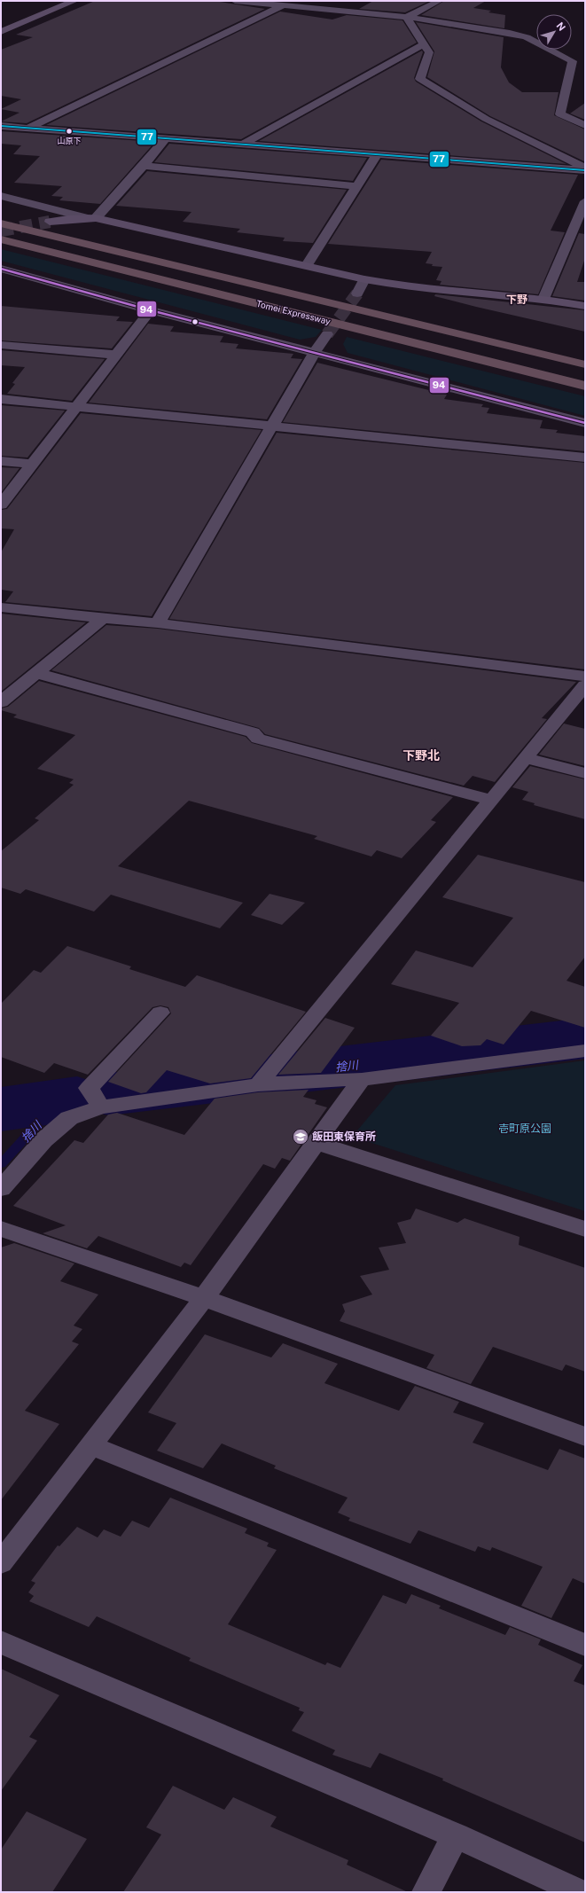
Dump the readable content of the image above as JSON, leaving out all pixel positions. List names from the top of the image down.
{
  "streets": {
    "highway": ["Tomei Expressway"]
  },
  "districts": ["下野", "下野北"],
  "water": ["捨川"],
  "parks": ["壱町原公園"],
  "places": {
    "other": ["山原下"],
    "school or university": ["飯田東保育所"]
  },
  "lines": ["transit line 77", "transit line 94"],
  "north": "top right"
}
